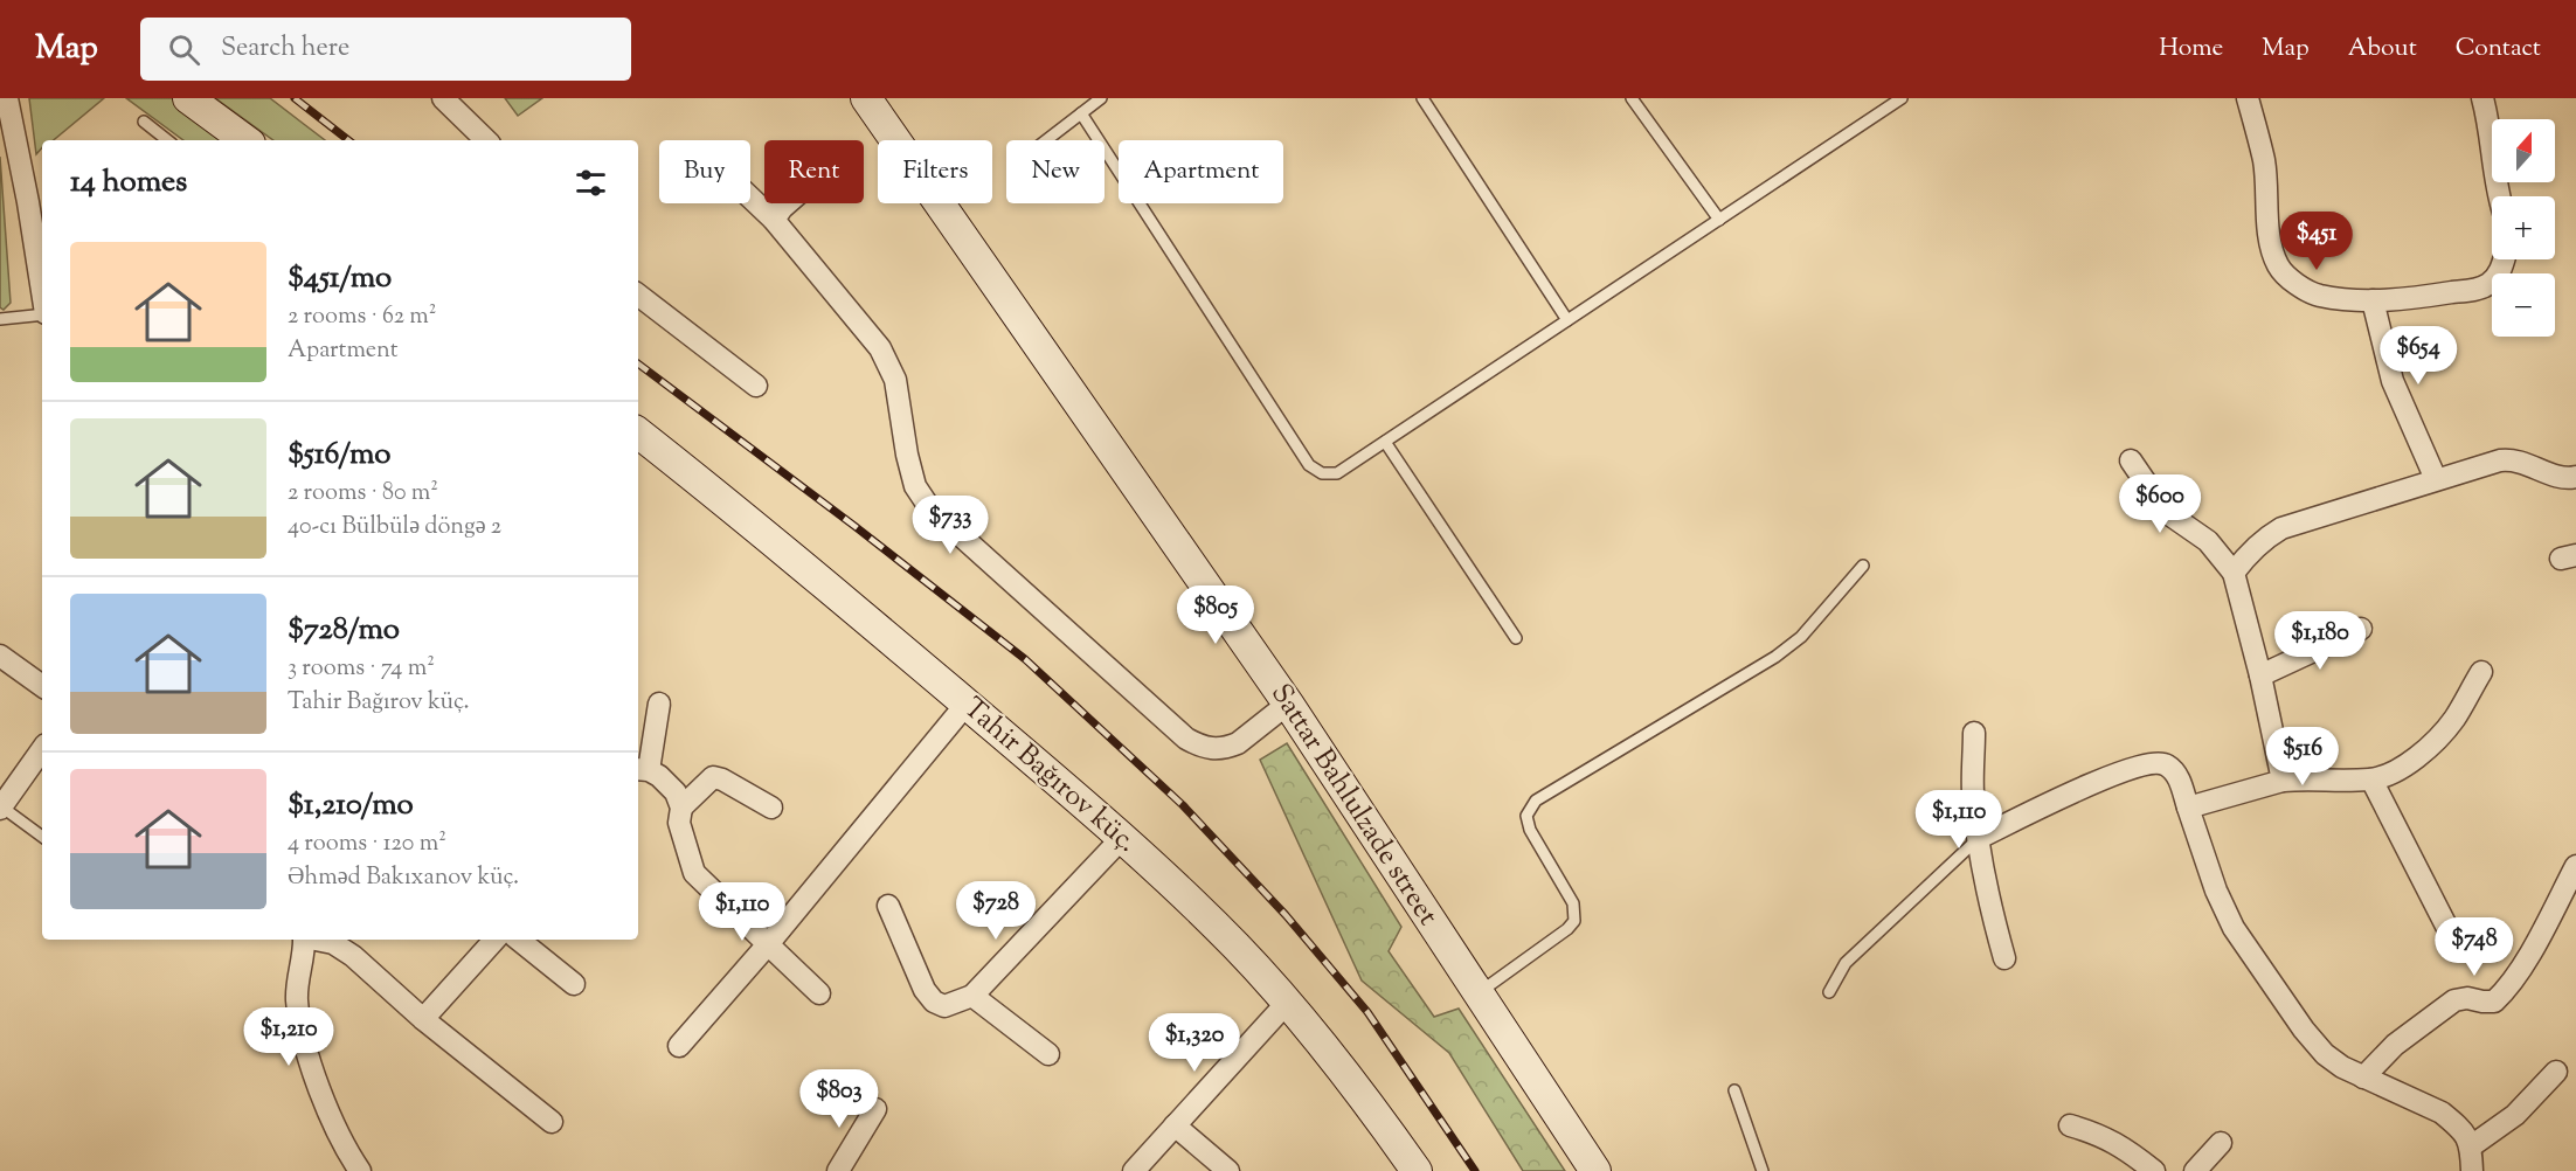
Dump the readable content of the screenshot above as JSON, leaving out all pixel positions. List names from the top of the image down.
{
  "streets": {
    "main road": ["Tahir Bağırov küç.", "Sattar Bahlulzade street"]
  },
  "north": "top",
  "page": {
    "header": "Map",
    "search": "Search here",
    "nav": [
      "Home",
      "Map",
      "About",
      "Contact"
    ],
    "map_buttons": ["+", "−"],
    "chip": [
      "Buy",
      "Rent",
      "Filters",
      "New",
      "Apartment"
    ],
    "heading": "14 homes",
    "price": [
      "$451",
      "$654",
      "$600",
      "$733",
      "$805",
      "$1,180",
      "$516",
      "$1,110",
      "$728",
      "$1,110",
      "$748",
      "$1,210",
      "$1,320",
      "$803"
    ],
    "list": [
      {
        "name": "$451/mo",
        "note": "2 rooms · 62 m² · Apartment"
      },
      {
        "name": "$516/mo",
        "note": "2 rooms · 80 m² · 40-cı Bülbülə döngə 2"
      },
      {
        "name": "$728/mo",
        "note": "3 rooms · 74 m² · Tahir Bağırov küç."
      },
      {
        "name": "$1,210/mo",
        "note": "4 rooms · 120 m² · Əhməd Bakıxanov küç."
      }
    ]
  }
}
